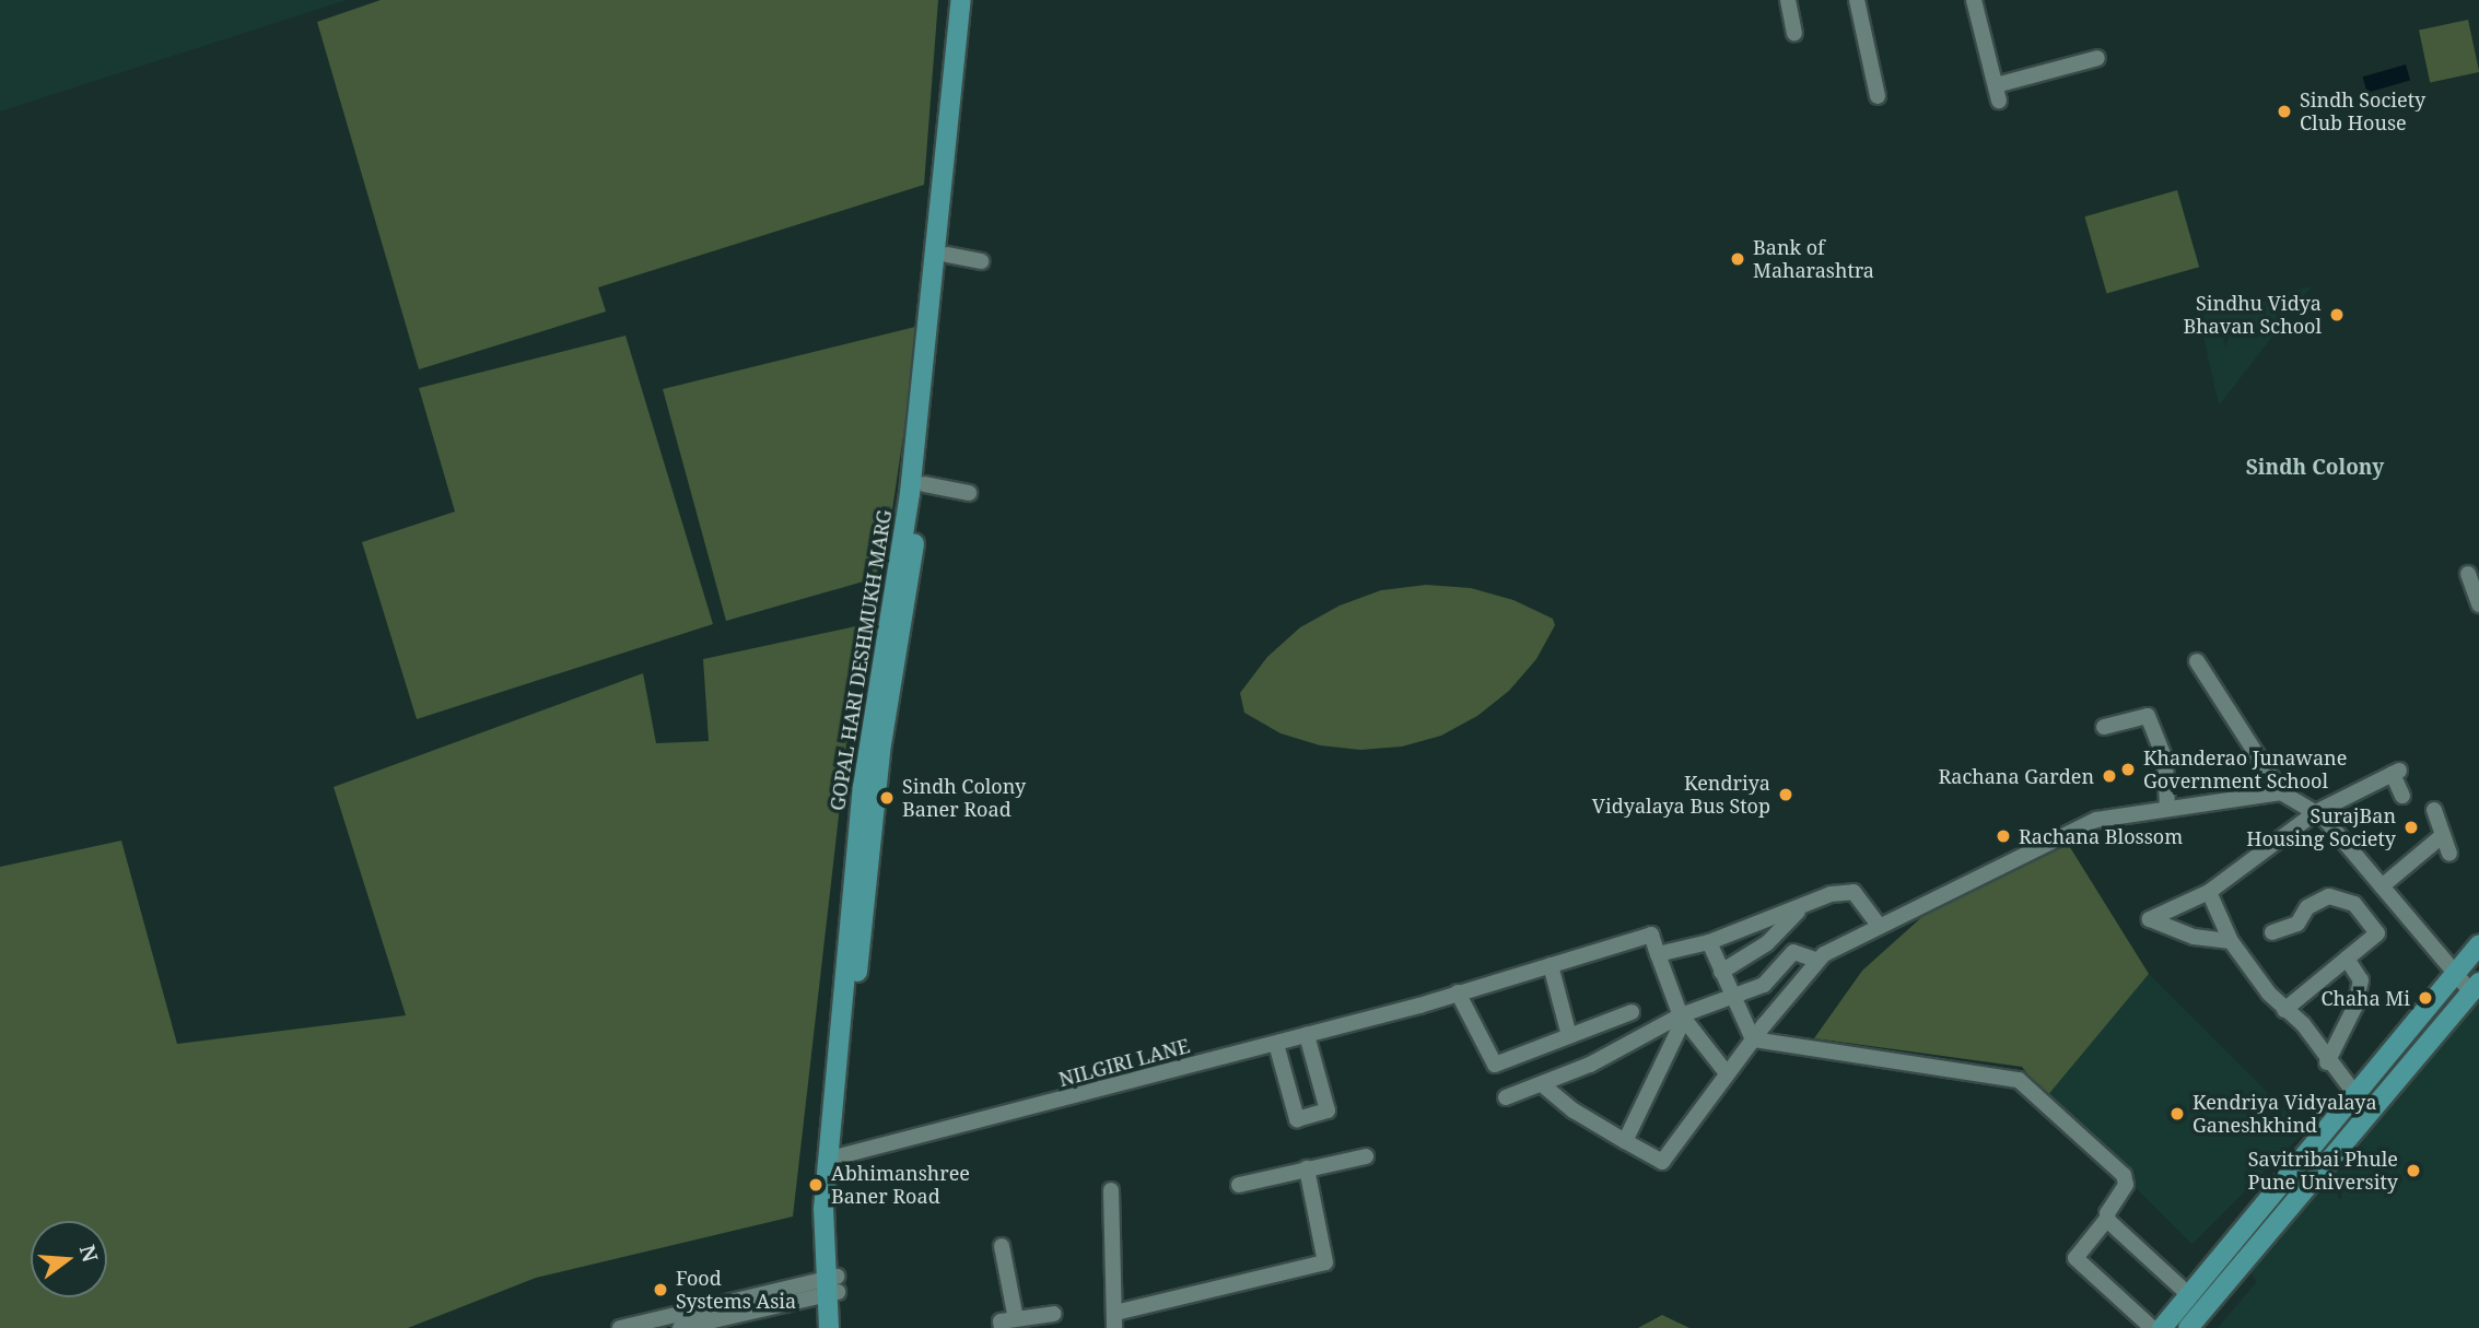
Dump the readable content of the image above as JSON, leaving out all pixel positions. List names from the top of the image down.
{
  "streets": {
    "main road": ["GOPAL HARI DESHMUKH MARG"],
    "street": ["NILGIRI LANE"]
  },
  "crossings": [
    ["GOPAL HARI DESHMUKH MARG", "NILGIRI LANE"]
  ],
  "districts": ["Sindh Colony"],
  "places": [
    "Sindh Society Club House",
    "Bank of Maharashtra",
    "Sindhu Vidya Bhavan School",
    "Khanderao Junawane Government School",
    "Rachana Garden",
    "Kendriya Vidyalaya Bus Stop",
    "Sindh Colony Baner Road",
    "SurajBan Housing Society",
    "Rachana Blossom",
    "Chaha Mi",
    "Kendriya Vidyalaya Ganeshkhind",
    "Savitribai Phule Pune University",
    "Abhimanshree Baner Road",
    "Food Systems Asia"
  ],
  "north": "right"
}
